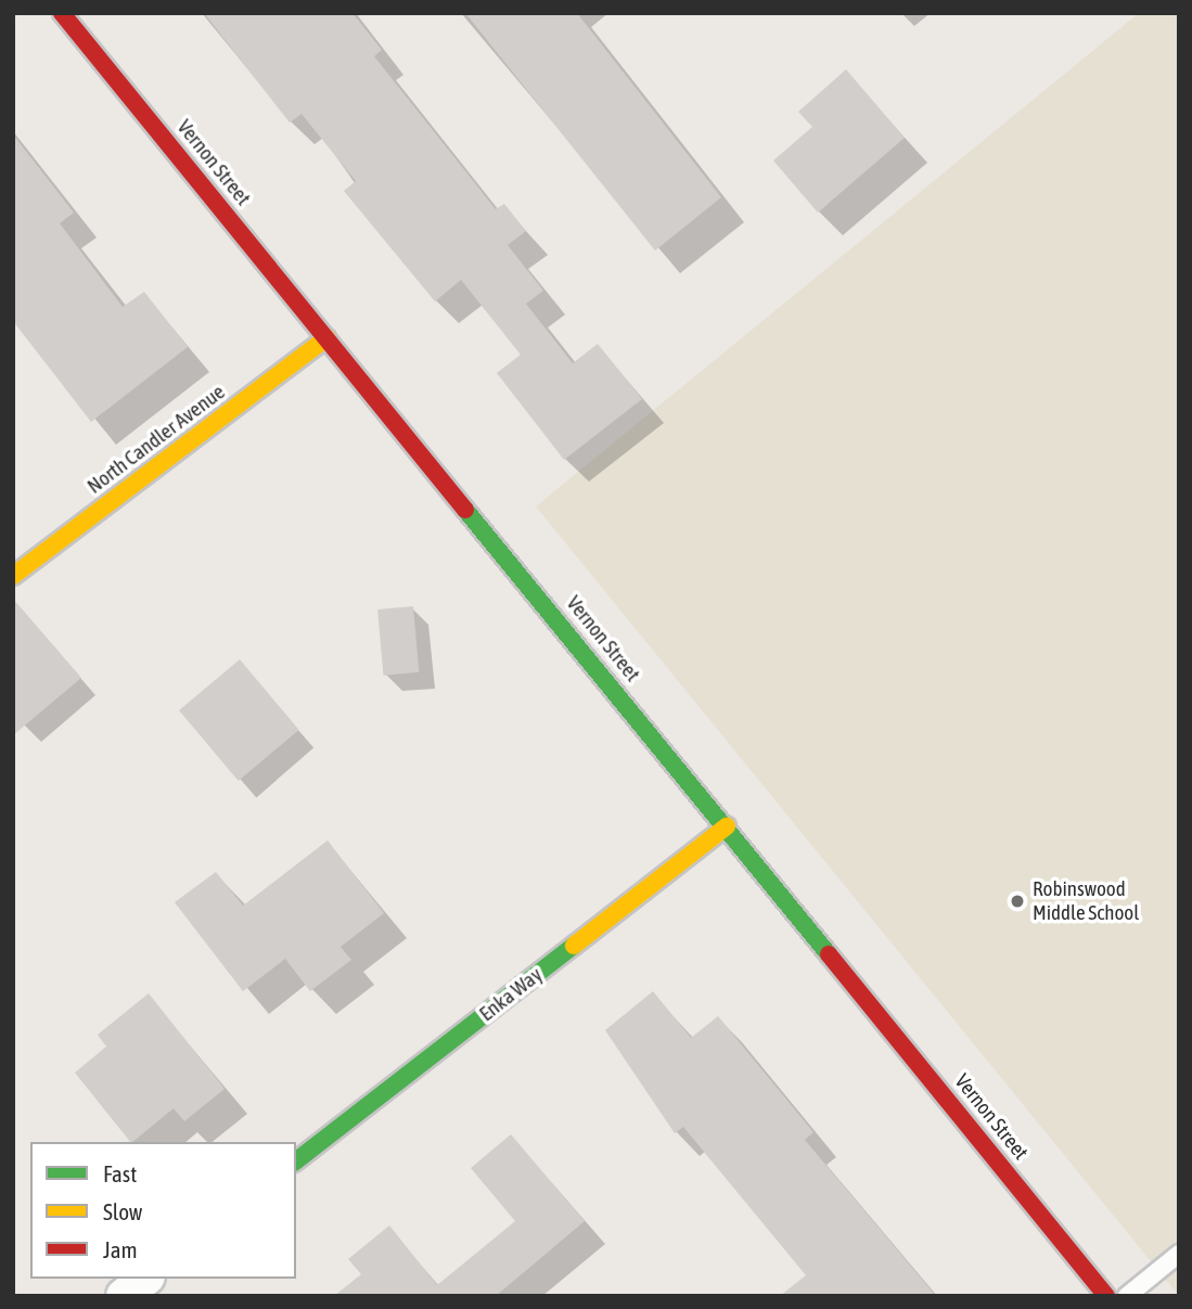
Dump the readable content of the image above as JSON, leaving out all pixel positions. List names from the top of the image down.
{
  "streets": {
    "street": ["Vernon Street", "North Candler Avenue", "Enka Way"]
  },
  "crossings": [
    ["Vernon Street", "North Candler Avenue"],
    ["Vernon Street", "Enka Way"]
  ],
  "places": ["Robinswood Middle School"],
  "legend": ["Fast", "Slow", "Jam"]
}
